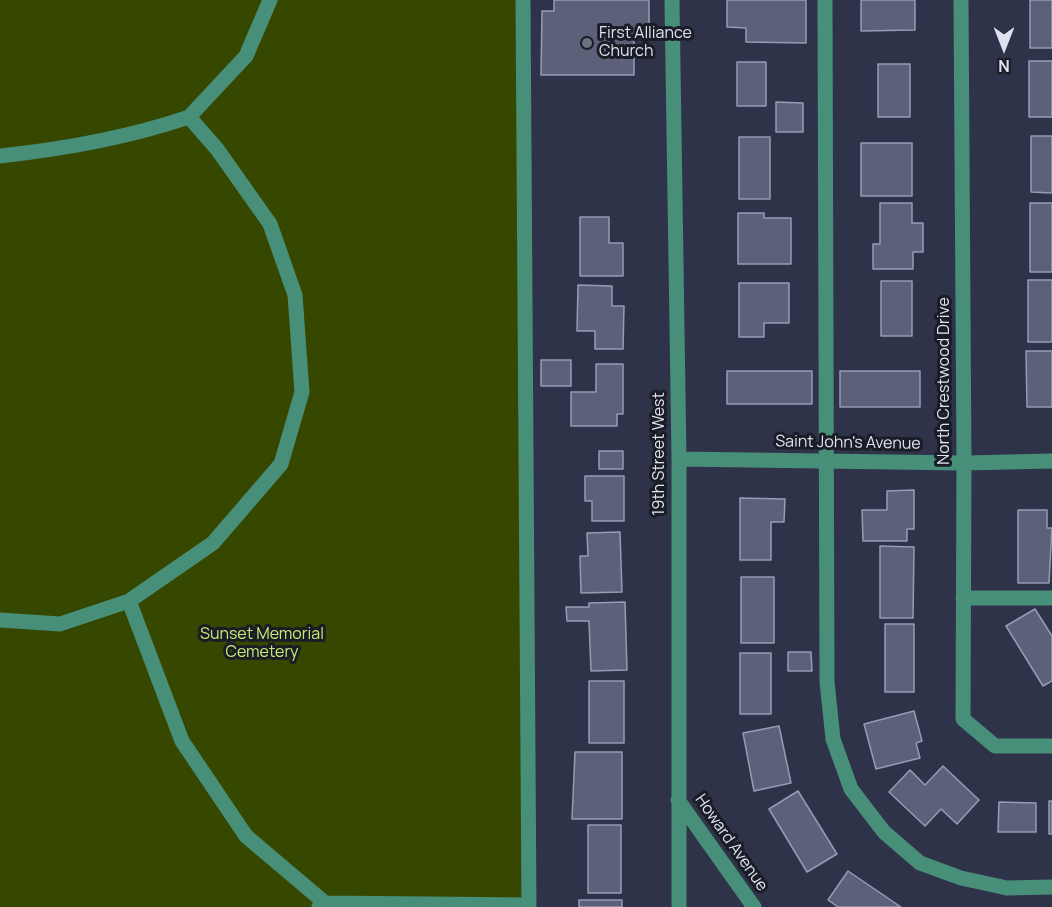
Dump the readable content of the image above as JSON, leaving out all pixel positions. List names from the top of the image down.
{
  "streets": {
    "street": [
      "North Crestwood Drive",
      "Saint John's Avenue",
      "19th Street West",
      "Howard Avenue"
    ]
  },
  "crossings": [
    ["North Crestwood Drive", "Saint John's Avenue"],
    ["Saint John's Avenue", "19th Street West"],
    ["19th Street West", "Howard Avenue"]
  ],
  "parks": ["Sunset Memorial Cemetery"],
  "places": ["First Alliance Church"],
  "north": "bottom"
}
